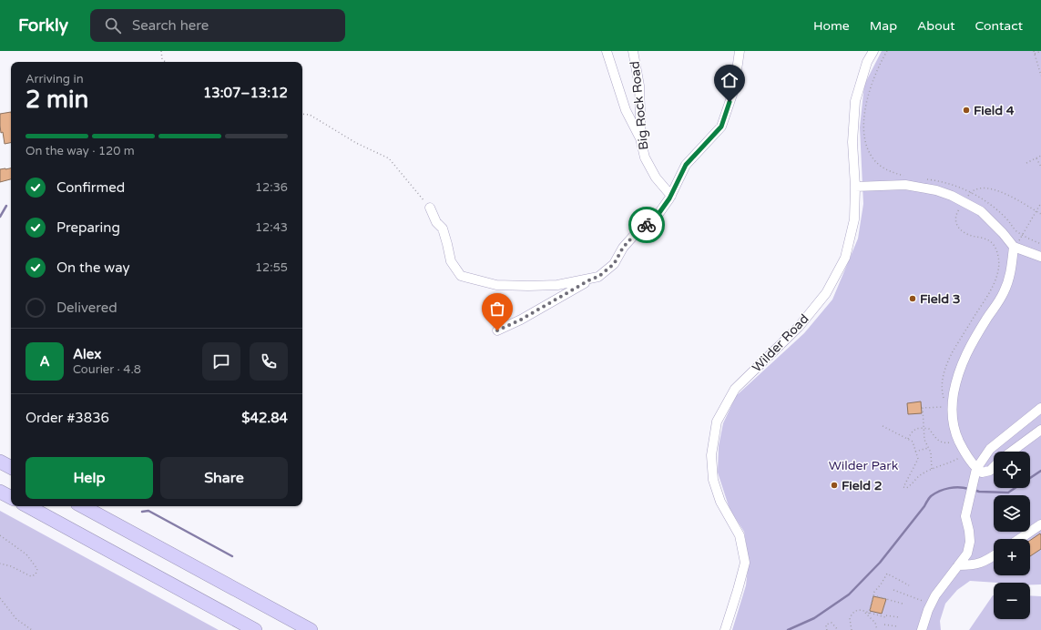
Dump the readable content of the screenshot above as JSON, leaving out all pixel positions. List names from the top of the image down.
{
  "streets": {
    "street": ["Big Rock Road", "Wilder Road"]
  },
  "parks": ["Wilder Park"],
  "places": ["Field 4", "Field 3", "Field 2"],
  "page": {
    "header": "Forkly",
    "search": "Search here",
    "nav": [
      "Home",
      "Map",
      "About",
      "Contact"
    ],
    "heading": ["2 min", "Arriving in", "13:07–13:12"],
    "panel": [
      "Alex",
      "Courier · 4.8",
      "Order #3836",
      "$42.84"
    ],
    "bar": "On the way · 120 m",
    "list": [
      ["Confirmed", "12:36"],
      ["Preparing", "12:43"],
      ["On the way", "12:55"],
      "Delivered"
    ],
    "round": "A",
    "buttons": ["Help", "Share"],
    "map_buttons": ["+", "−"]
  }
}
